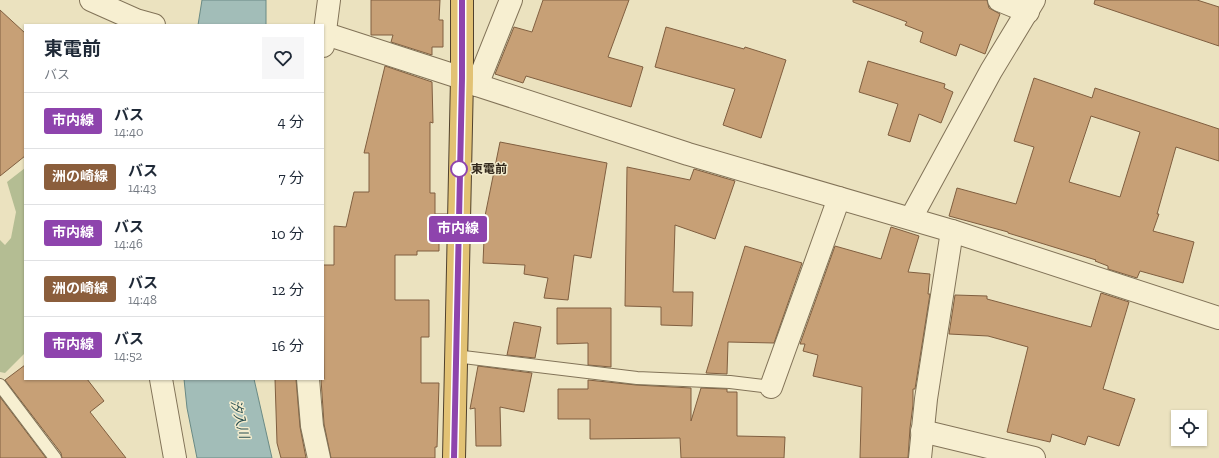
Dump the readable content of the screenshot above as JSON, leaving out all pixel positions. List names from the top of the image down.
{
  "water": ["汐入川"],
  "places": ["東電前"],
  "lines": ["bus line 市内線"],
  "page": {
    "on_map": "市内線",
    "heading": ["東電前", "バス"],
    "list": [
      {
        "mark": "市内線",
        "name": "バス",
        "note": "14:40",
        "value": "4 分"
      },
      {
        "mark": "洲の崎線",
        "name": "バス",
        "note": "14:43",
        "value": "7 分"
      },
      {
        "mark": "市内線",
        "name": "バス",
        "note": "14:46",
        "value": "10 分"
      },
      {
        "mark": "洲の崎線",
        "name": "バス",
        "note": "14:48",
        "value": "12 分"
      },
      {
        "mark": "市内線",
        "name": "バス",
        "note": "14:52",
        "value": "16 分"
      }
    ]
  }
}
